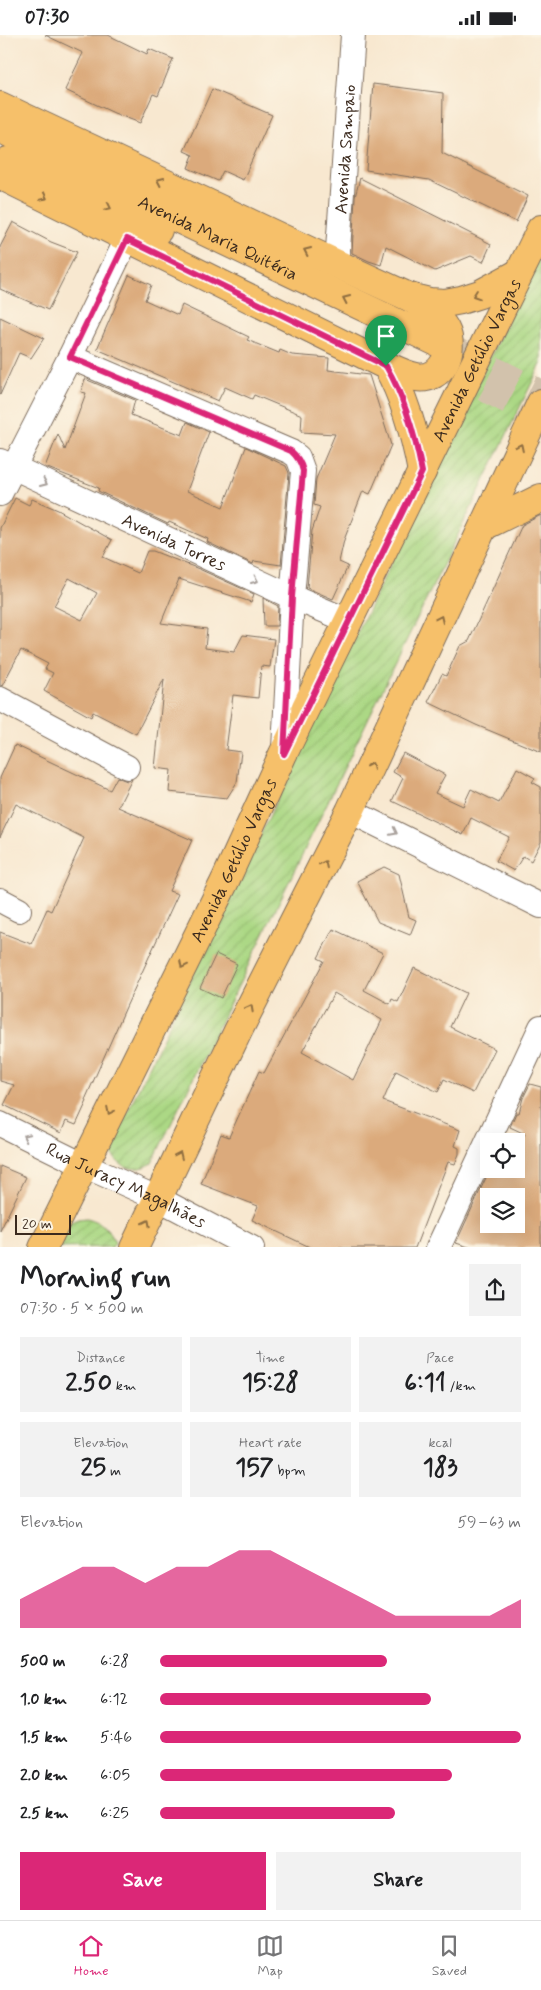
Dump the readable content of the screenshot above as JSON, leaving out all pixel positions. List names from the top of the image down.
{
  "streets": {
    "main road": ["Avenida Maria Quitéria", "Avenida Getúlio Vargas"],
    "street": ["Avenida Sampaio", "Avenida Torres", "Rua Juracy Magalhães"]
  },
  "crossings": [
    ["Avenida Getúlio Vargas", "Avenida Torres"],
    ["Avenida Getúlio Vargas", "Rua Juracy Magalhães"]
  ],
  "one_way": ["Avenida Torres"],
  "scale_bar": "20 m",
  "page": {
    "status": "07:30",
    "scale": "20 m",
    "heading": ["Morning run", "07:30 · 5 × 500 m"],
    "stats": [
      ["Distance", "2.50 km"],
      ["Time", "15:28"],
      ["Pace", "6:11 /km"],
      ["Elevation", "25 m"],
      ["Heart rate", "157 bpm"],
      ["kcal", "183"]
    ],
    "chart": ["Elevation", "59–63 m"],
    "list": [
      {
        "name": "500 m",
        "note": "6:28"
      },
      {
        "name": "1.0 km",
        "note": "6:12"
      },
      {
        "name": "1.5 km",
        "note": "5:46"
      },
      {
        "name": "2.0 km",
        "note": "6:05"
      },
      {
        "name": "2.5 km",
        "note": "6:25"
      }
    ],
    "buttons": ["Save", "Share"],
    "tabs": ["Home", "Map", "Saved"]
  }
}
